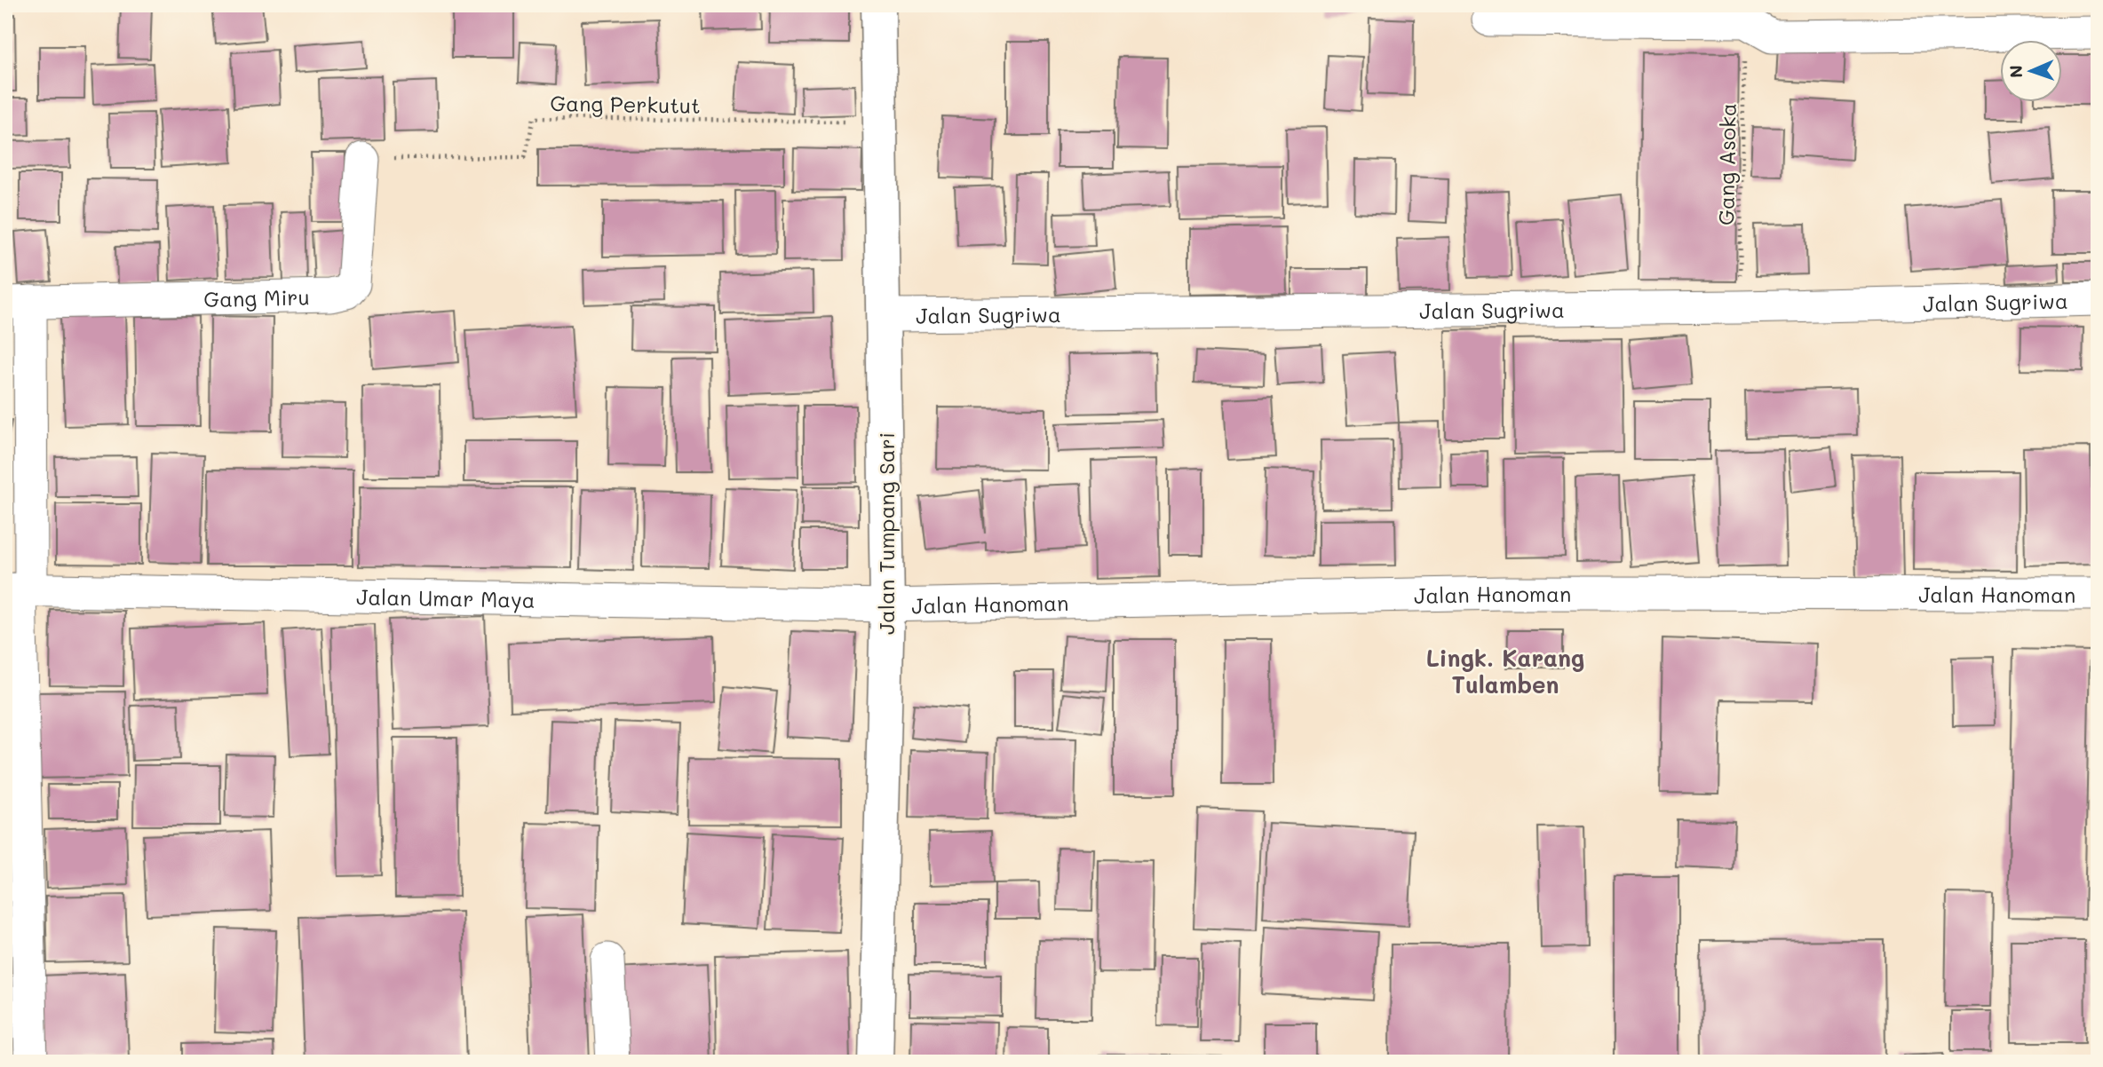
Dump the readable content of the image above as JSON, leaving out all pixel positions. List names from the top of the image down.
{
  "streets": {
    "main road": ["Jalan Tumpang Sari"],
    "street": [
      "Gang Miru",
      "Jalan Sugriwa",
      "Jalan Hanoman",
      "Jalan Umar Maya"
    ],
    "path": ["Gang Perkutut", "Gang Asoka"]
  },
  "crossings": [
    ["Gang Perkutut", "Gang Miru"],
    ["Gang Perkutut", "Jalan Tumpang Sari"],
    ["Gang Asoka", "Jalan Sugriwa"],
    ["Gang Miru", "Jalan Umar Maya"],
    ["Jalan Sugriwa", "Jalan Tumpang Sari"],
    ["Jalan Tumpang Sari", "Jalan Hanoman"],
    ["Jalan Tumpang Sari", "Jalan Umar Maya"],
    ["Jalan Hanoman", "Jalan Umar Maya"]
  ],
  "districts": ["Lingk. Karang Tulamben"],
  "north": "left"
}
